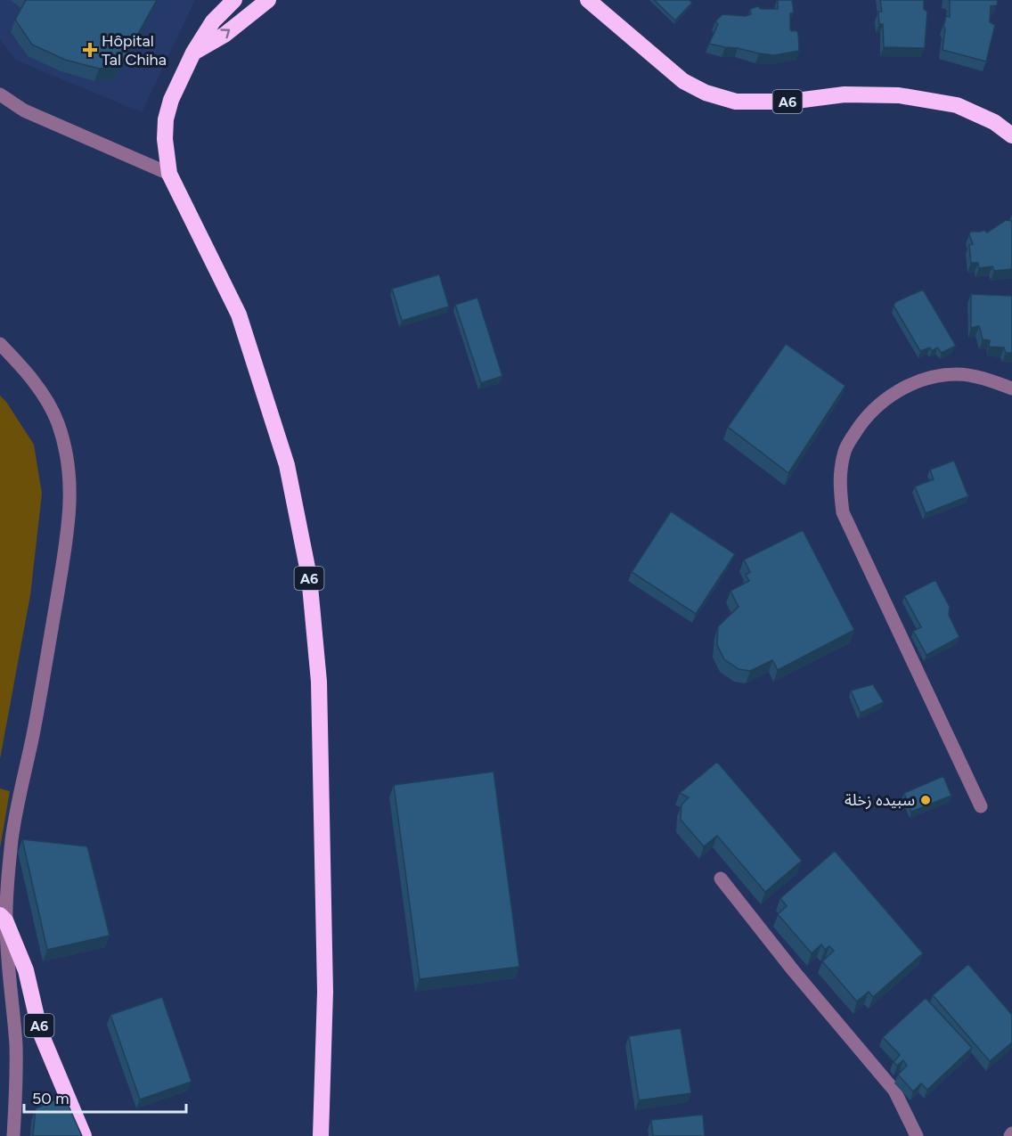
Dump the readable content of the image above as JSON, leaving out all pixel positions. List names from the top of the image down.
{
  "streets": {
    "highway": ["A6"]
  },
  "places": {
    "health": ["Hôpital Tal Chiha"],
    "other": ["سبيده زخلة"]
  },
  "scale_bar": "50 m"
}
